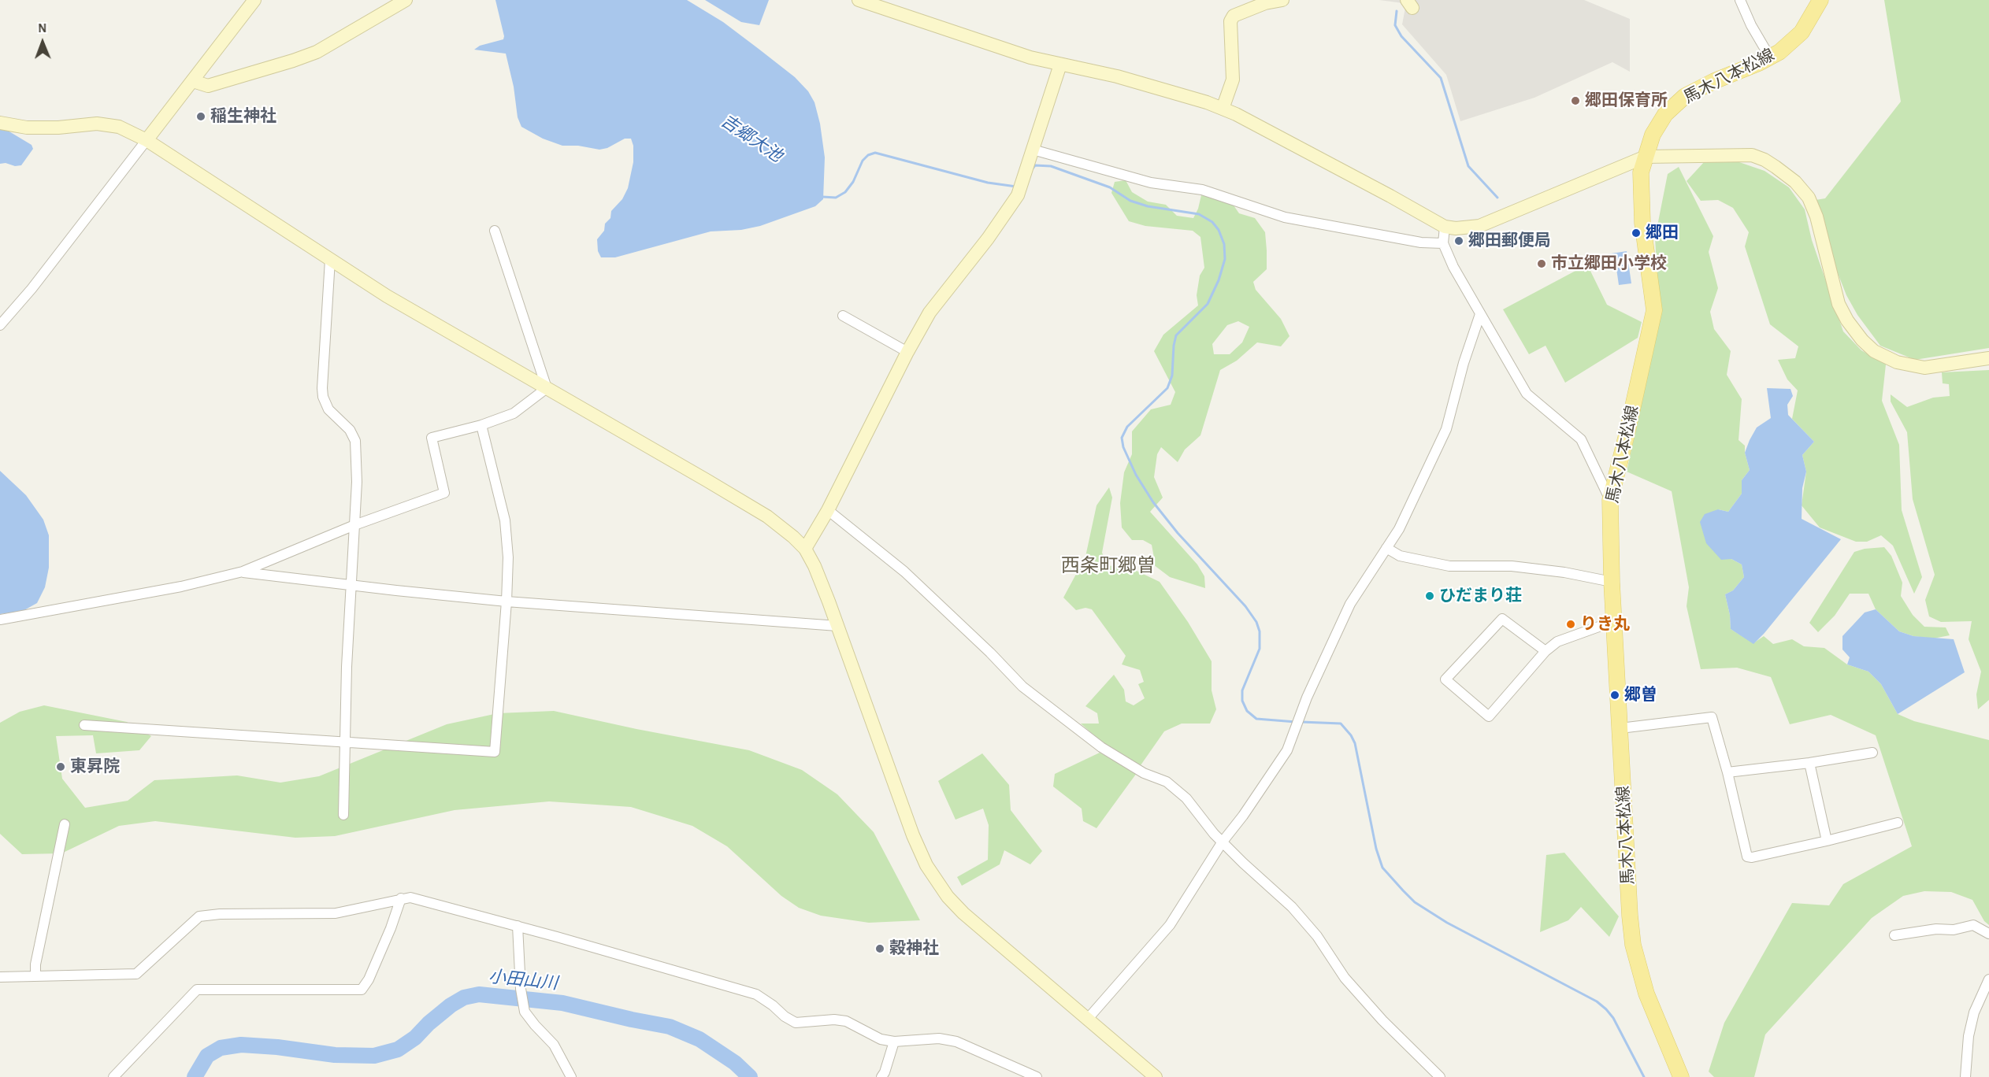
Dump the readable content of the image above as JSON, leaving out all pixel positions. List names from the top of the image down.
{
  "streets": {
    "main road": ["馬木八本松線"]
  },
  "districts": ["西条町郷曽"],
  "water": ["吉郷大池", "小田山川"],
  "places": [
    "郷田保育所",
    "稲生神社",
    "郷田",
    "郷田郵便局",
    "市立郷田小学校",
    "ひだまり荘",
    "りき丸",
    "郷曽",
    "東昇院",
    "穀神社"
  ],
  "north": "top"
}
